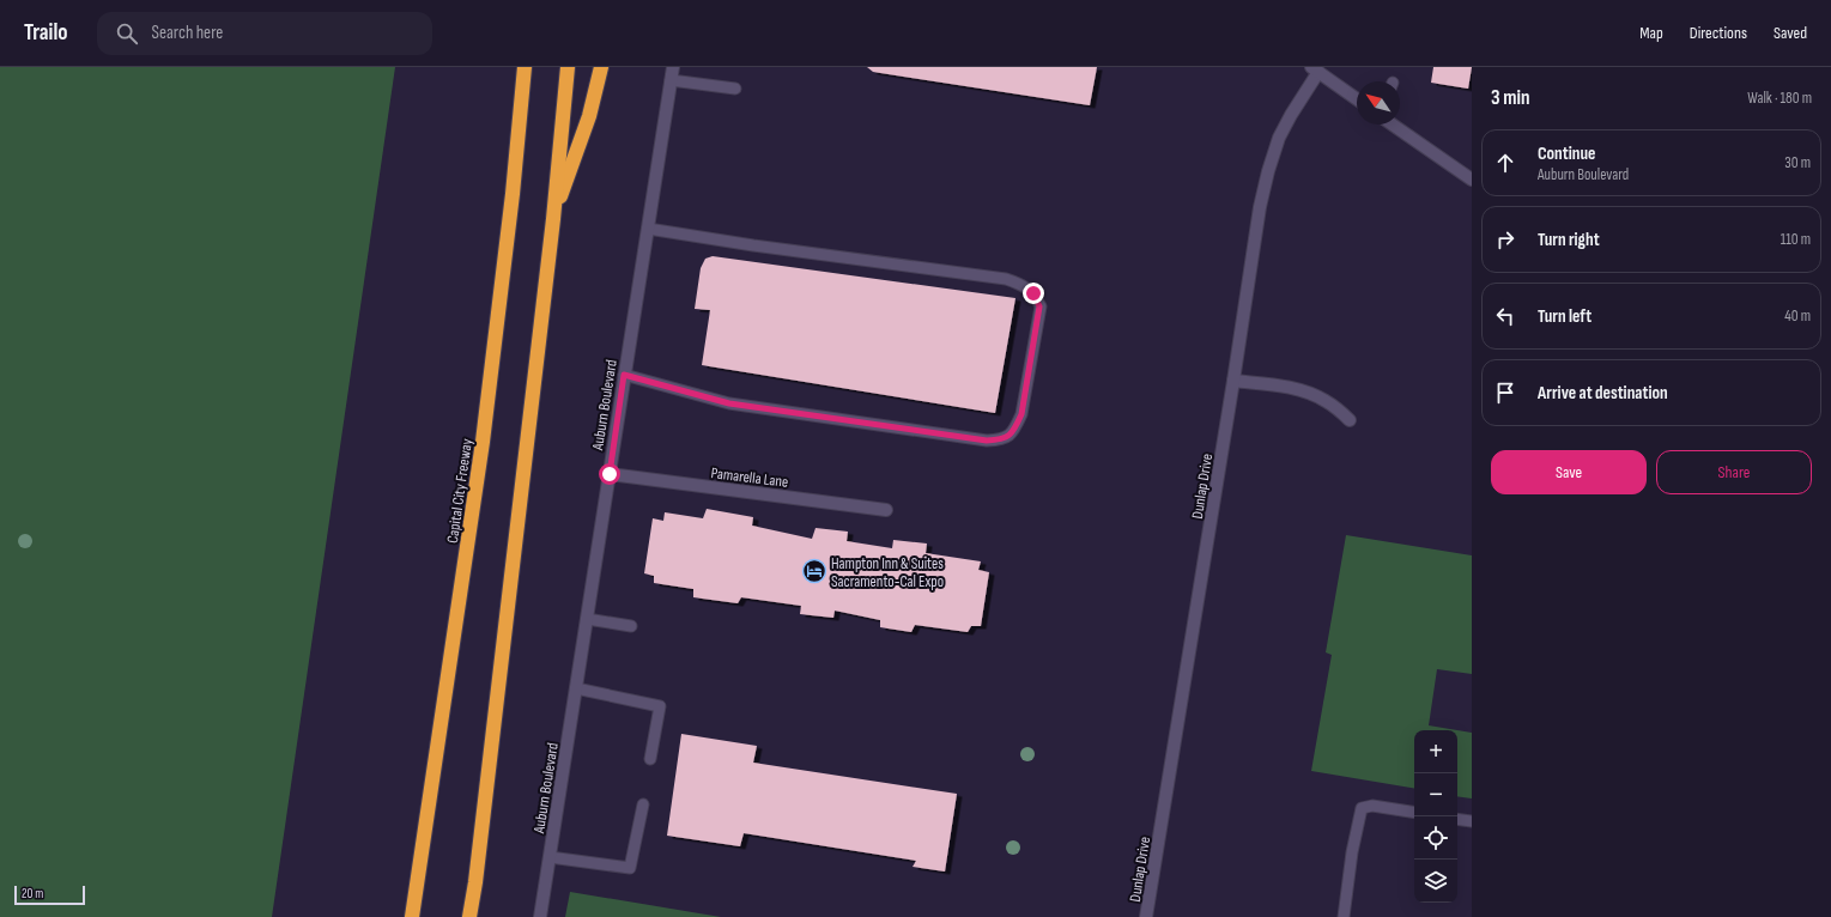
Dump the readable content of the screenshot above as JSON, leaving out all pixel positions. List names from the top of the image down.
{
  "streets": {
    "highway": ["Capital City Freeway"],
    "street": ["Auburn Boulevard", "Pamarella Lane", "Dunlap Drive"]
  },
  "crossings": [
    ["Auburn Boulevard", "Pamarella Lane"]
  ],
  "places": {
    "hotel": ["Hampton Inn & Suites Sacramento-Cal Expo"]
  },
  "scale_bar": "20 m",
  "north": "top left",
  "page": {
    "header": "Trailo",
    "search": "Search here",
    "nav": ["Map", "Directions", "Saved"],
    "heading": ["3 min", "Walk · 180 m"],
    "list": [
      ["Continue", "Auburn Boulevard", "30 m"],
      ["Turn right", "110 m"],
      ["Turn left", "40 m"],
      "Arrive at destination"
    ],
    "buttons": ["Save", "Share"],
    "map_buttons": ["+", "−"],
    "scale": "20 m"
  }
}
